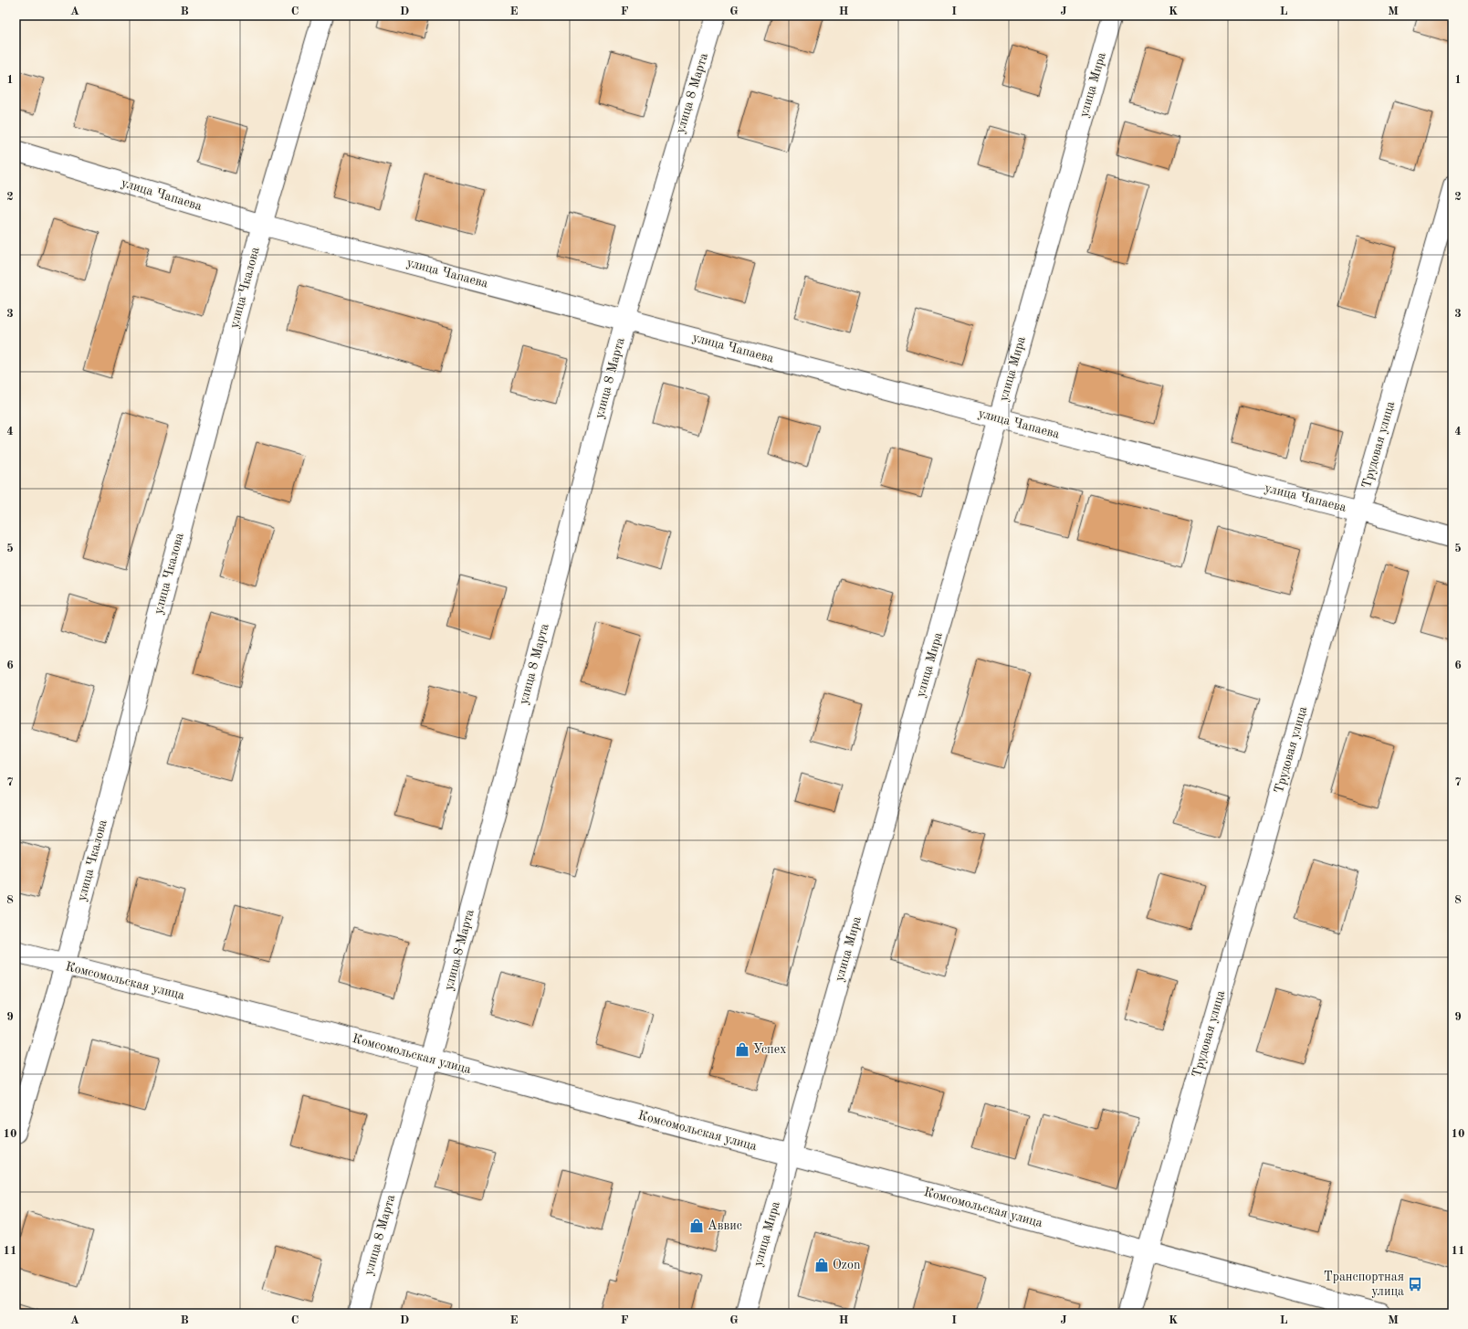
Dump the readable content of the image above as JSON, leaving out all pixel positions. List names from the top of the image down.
{
  "streets": {
    "street": [
      "улица Мира",
      "улица 8 Марта",
      "улица Чапаева",
      "улица Чкалова",
      "Трудовая улица",
      "Комсомольская улица"
    ]
  },
  "crossings": [
    ["улица Мира", "улица Чапаева"],
    ["улица Мира", "Комсомольская улица"],
    ["улица 8 Марта", "улица Чапаева"],
    ["улица 8 Марта", "Комсомольская улица"],
    ["улица Чапаева", "улица Чкалова"],
    ["улица Чапаева", "Трудовая улица"],
    ["улица Чкалова", "Комсомольская улица"],
    ["Трудовая улица", "Комсомольская улица"]
  ],
  "places": {
    "shop": ["Успех", "Аввис", "Ozon"],
    "bus stop": ["Транспортная улица"]
  },
  "grid": {
    "columns": [
      "A",
      "B",
      "C",
      "D",
      "E",
      "F",
      "G",
      "H",
      "I",
      "J",
      "K",
      "L",
      "M"
    ],
    "rows": [
      "1",
      "2",
      "3",
      "4",
      "5",
      "6",
      "7",
      "8",
      "9",
      "10",
      "11"
    ]
  }
}
